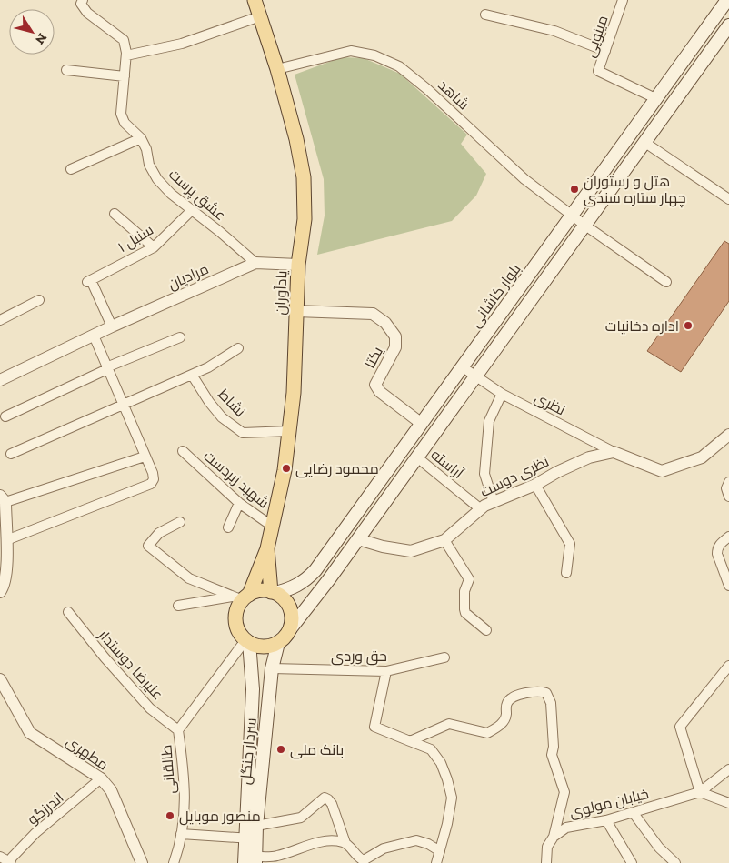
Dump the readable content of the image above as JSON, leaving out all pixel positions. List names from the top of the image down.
{
  "streets": {
    "main road": ["یادآوران", "بلوار کاشانی", "سردار جنگل"],
    "street": [
      "مینویی",
      "شاهد",
      "عشق پرست",
      "سنبل ۱",
      "مرادیان",
      "یکتا",
      "نشاط",
      "نظری",
      "آراسته",
      "نظری دوست",
      "شهید زبردست",
      "حق وردی",
      "علیرضا دوستدار",
      "مطهری",
      "طالقانی",
      "خیابان مولوی",
      "اندرزگو"
    ]
  },
  "crossings": [
    ["مینویی", "بلوار کاشانی"],
    ["شاهد", "یادآوران"],
    ["شاهد", "بلوار کاشانی"],
    ["عشق پرست", "سنبل ۱"],
    ["عشق پرست", "مرادیان"],
    ["سنبل ۱", "مرادیان"],
    ["مرادیان", "یادآوران"],
    ["یادآوران", "بلوار کاشانی"],
    ["یادآوران", "یکتا"],
    ["یادآوران", "نشاط"],
    ["یادآوران", "شهید زبردست"],
    ["یادآوران", "سردار جنگل"],
    ["یادآوران", "طالقانی"],
    ["بلوار کاشانی", "یکتا"],
    ["بلوار کاشانی", "نظری"],
    ["بلوار کاشانی", "سردار جنگل"],
    ["بلوار کاشانی", "طالقانی"],
    ["نظری", "نظری دوست"],
    ["آراسته", "نظری دوست"],
    ["حق وردی", "سردار جنگل"],
    ["علیرضا دوستدار", "طالقانی"],
    ["سردار جنگل", "طالقانی"],
    ["مطهری", "اندرزگو"]
  ],
  "places": [
    "هتل و رستوران چهار ستاره سندی",
    "اداره دخانیات",
    "محمود رضایی",
    "بانک ملی",
    "منصور موبایل"
  ],
  "north": "bottom right"
}
